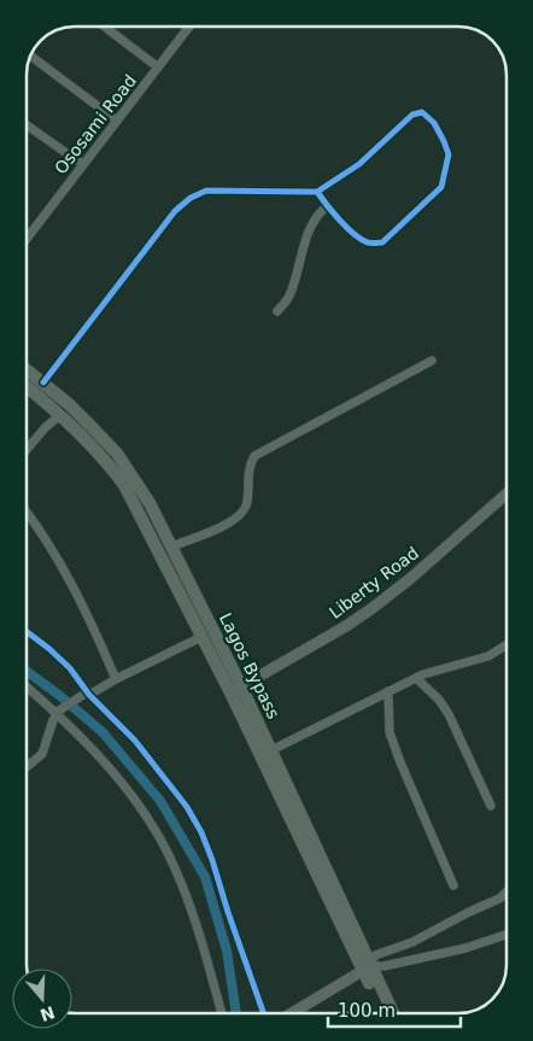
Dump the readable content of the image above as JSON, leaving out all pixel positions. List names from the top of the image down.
{
  "streets": {
    "main road": ["Lagos Bypass"],
    "street": ["Ososami Road", "Liberty Road"]
  },
  "crossings": [
    ["Liberty Road", "Lagos Bypass"]
  ],
  "scale_bar": "100 m",
  "north": "bottom"
}
